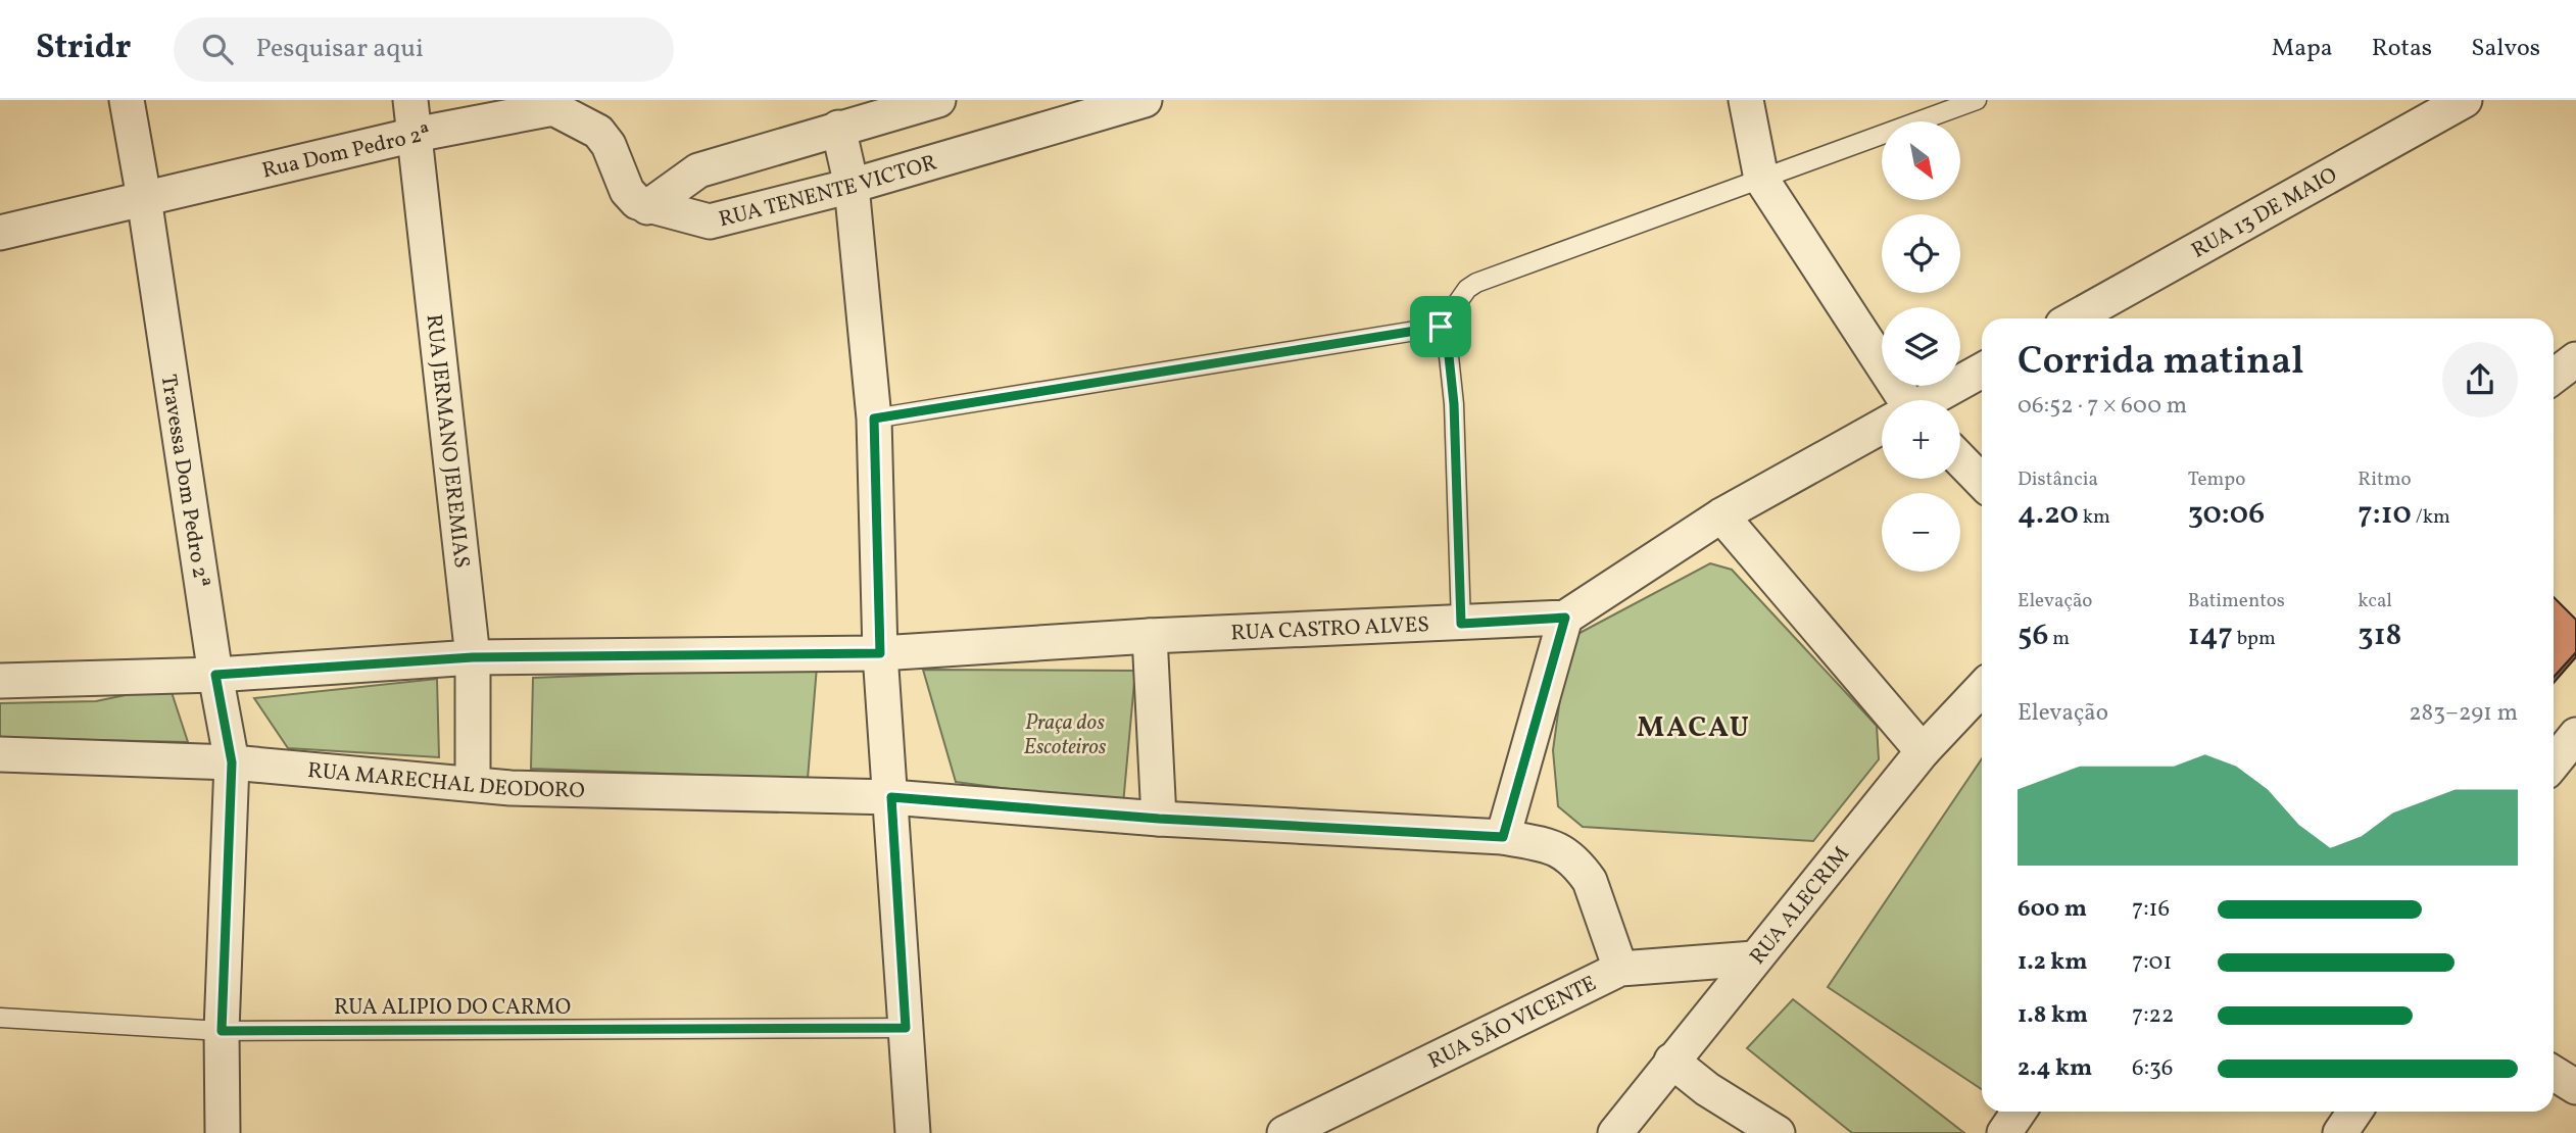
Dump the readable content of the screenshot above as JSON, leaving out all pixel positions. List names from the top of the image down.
{
  "streets": {
    "street": [
      "Rua Dom Pedro 2ª",
      "RUA TENENTE VICTOR",
      "RUA 13 DE MAIO",
      "RUA JERMANO JEREMIAS",
      "Travessa Dom Pedro 2ª",
      "RUA CASTRO ALVES",
      "RUA MARECHAL DEODORO",
      "RUA ALECRIM",
      "RUA SÃO VICENTE"
    ],
    "lane": ["RUA ALIPIO DO CARMO"]
  },
  "crossings": [
    ["Rua Dom Pedro 2ª", "RUA TENENTE VICTOR"],
    ["Rua Dom Pedro 2ª", "RUA JERMANO JEREMIAS"],
    ["Rua Dom Pedro 2ª", "Travessa Dom Pedro 2ª"],
    ["RUA JERMANO JEREMIAS", "RUA MARECHAL DEODORO"],
    ["Travessa Dom Pedro 2ª", "RUA MARECHAL DEODORO"],
    ["Travessa Dom Pedro 2ª", "RUA ALIPIO DO CARMO"],
    ["RUA MARECHAL DEODORO", "RUA SÃO VICENTE"],
    ["RUA ALECRIM", "RUA SÃO VICENTE"]
  ],
  "districts": ["MACAU"],
  "parks": ["Praça dos Escoteiros"],
  "north": "bottom right",
  "page": {
    "header": "Stridr",
    "search": "Pesquisar aqui",
    "nav": ["Mapa", "Rotas", "Salvos"],
    "map_buttons": ["+", "−"],
    "heading": ["Corrida matinal", "06:52 · 7 × 600 m"],
    "stats": [
      ["Distância", "4.20 km"],
      ["Tempo", "30:06"],
      ["Ritmo", "7:10 /km"],
      ["Elevação", "56 m"],
      ["Batimentos", "147 bpm"],
      ["kcal", "318"]
    ],
    "chart": ["Elevação", "283–291 m"],
    "list": [
      {
        "name": "600 m",
        "note": "7:16"
      },
      {
        "name": "1.2 km",
        "note": "7:01"
      },
      {
        "name": "1.8 km",
        "note": "7:22"
      },
      {
        "name": "2.4 km",
        "note": "6:36"
      }
    ]
  }
}
